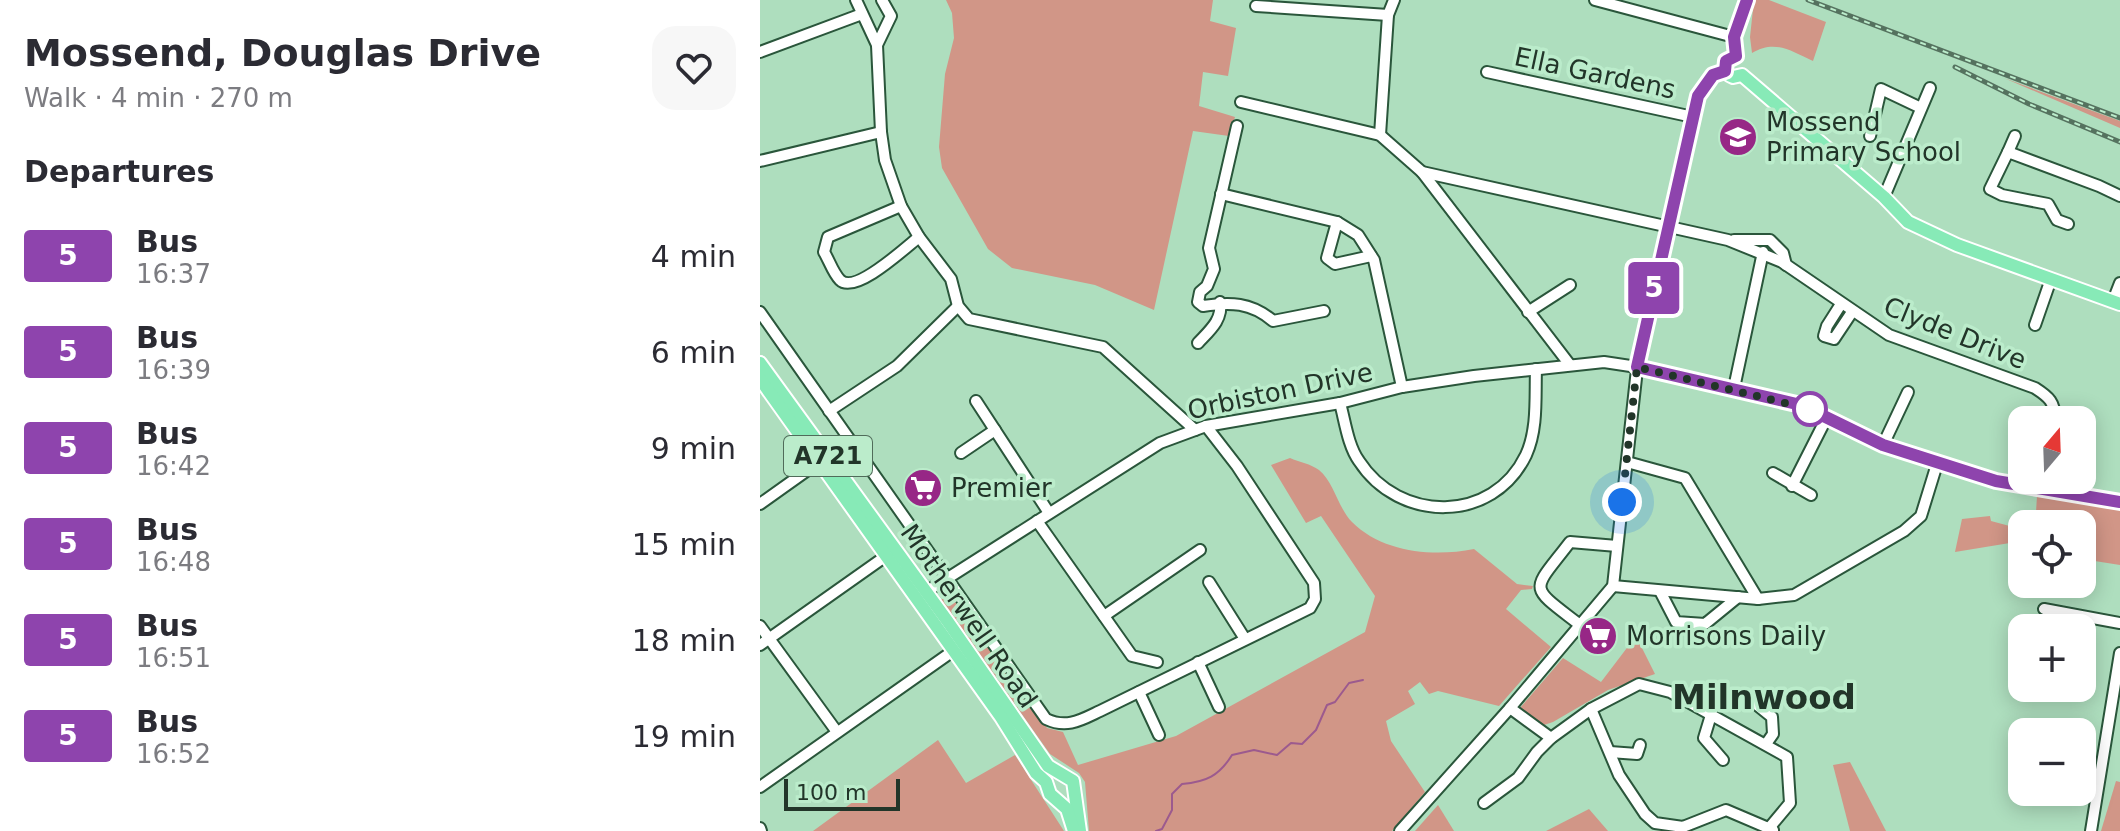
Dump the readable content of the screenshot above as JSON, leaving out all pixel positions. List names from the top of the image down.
{
  "streets": {
    "main road": ["A721", "Motherwell Road"],
    "street": ["Ella Gardens", "Clyde Drive", "Orbiston Drive"]
  },
  "crossings": [
    ["Orbiston Drive", "Motherwell Road"],
    ["A721", "Motherwell Road"]
  ],
  "districts": ["Milnwood"],
  "places": {
    "school or university": ["Mossend Primary School"],
    "supermarket": ["Premier", "Morrisons Daily"]
  },
  "lines": ["bus line 5"],
  "scale_bar": "100 m",
  "north": "top",
  "page": {
    "heading": [
      ["Mossend, Douglas Drive", "Walk · 4 min · 270 m"],
      "Departures"
    ],
    "on_map": "5",
    "list": [
      {
        "mark": "5",
        "name": "Bus",
        "note": "16:37",
        "value": "4 min"
      },
      {
        "mark": "5",
        "name": "Bus",
        "note": "16:39",
        "value": "6 min"
      },
      {
        "mark": "5",
        "name": "Bus",
        "note": "16:42",
        "value": "9 min"
      },
      {
        "mark": "5",
        "name": "Bus",
        "note": "16:48",
        "value": "15 min"
      },
      {
        "mark": "5",
        "name": "Bus",
        "note": "16:51",
        "value": "18 min"
      },
      {
        "mark": "5",
        "name": "Bus",
        "note": "16:52",
        "value": "19 min"
      }
    ],
    "map_buttons": ["+", "−"],
    "scale": "100 m"
  }
}
